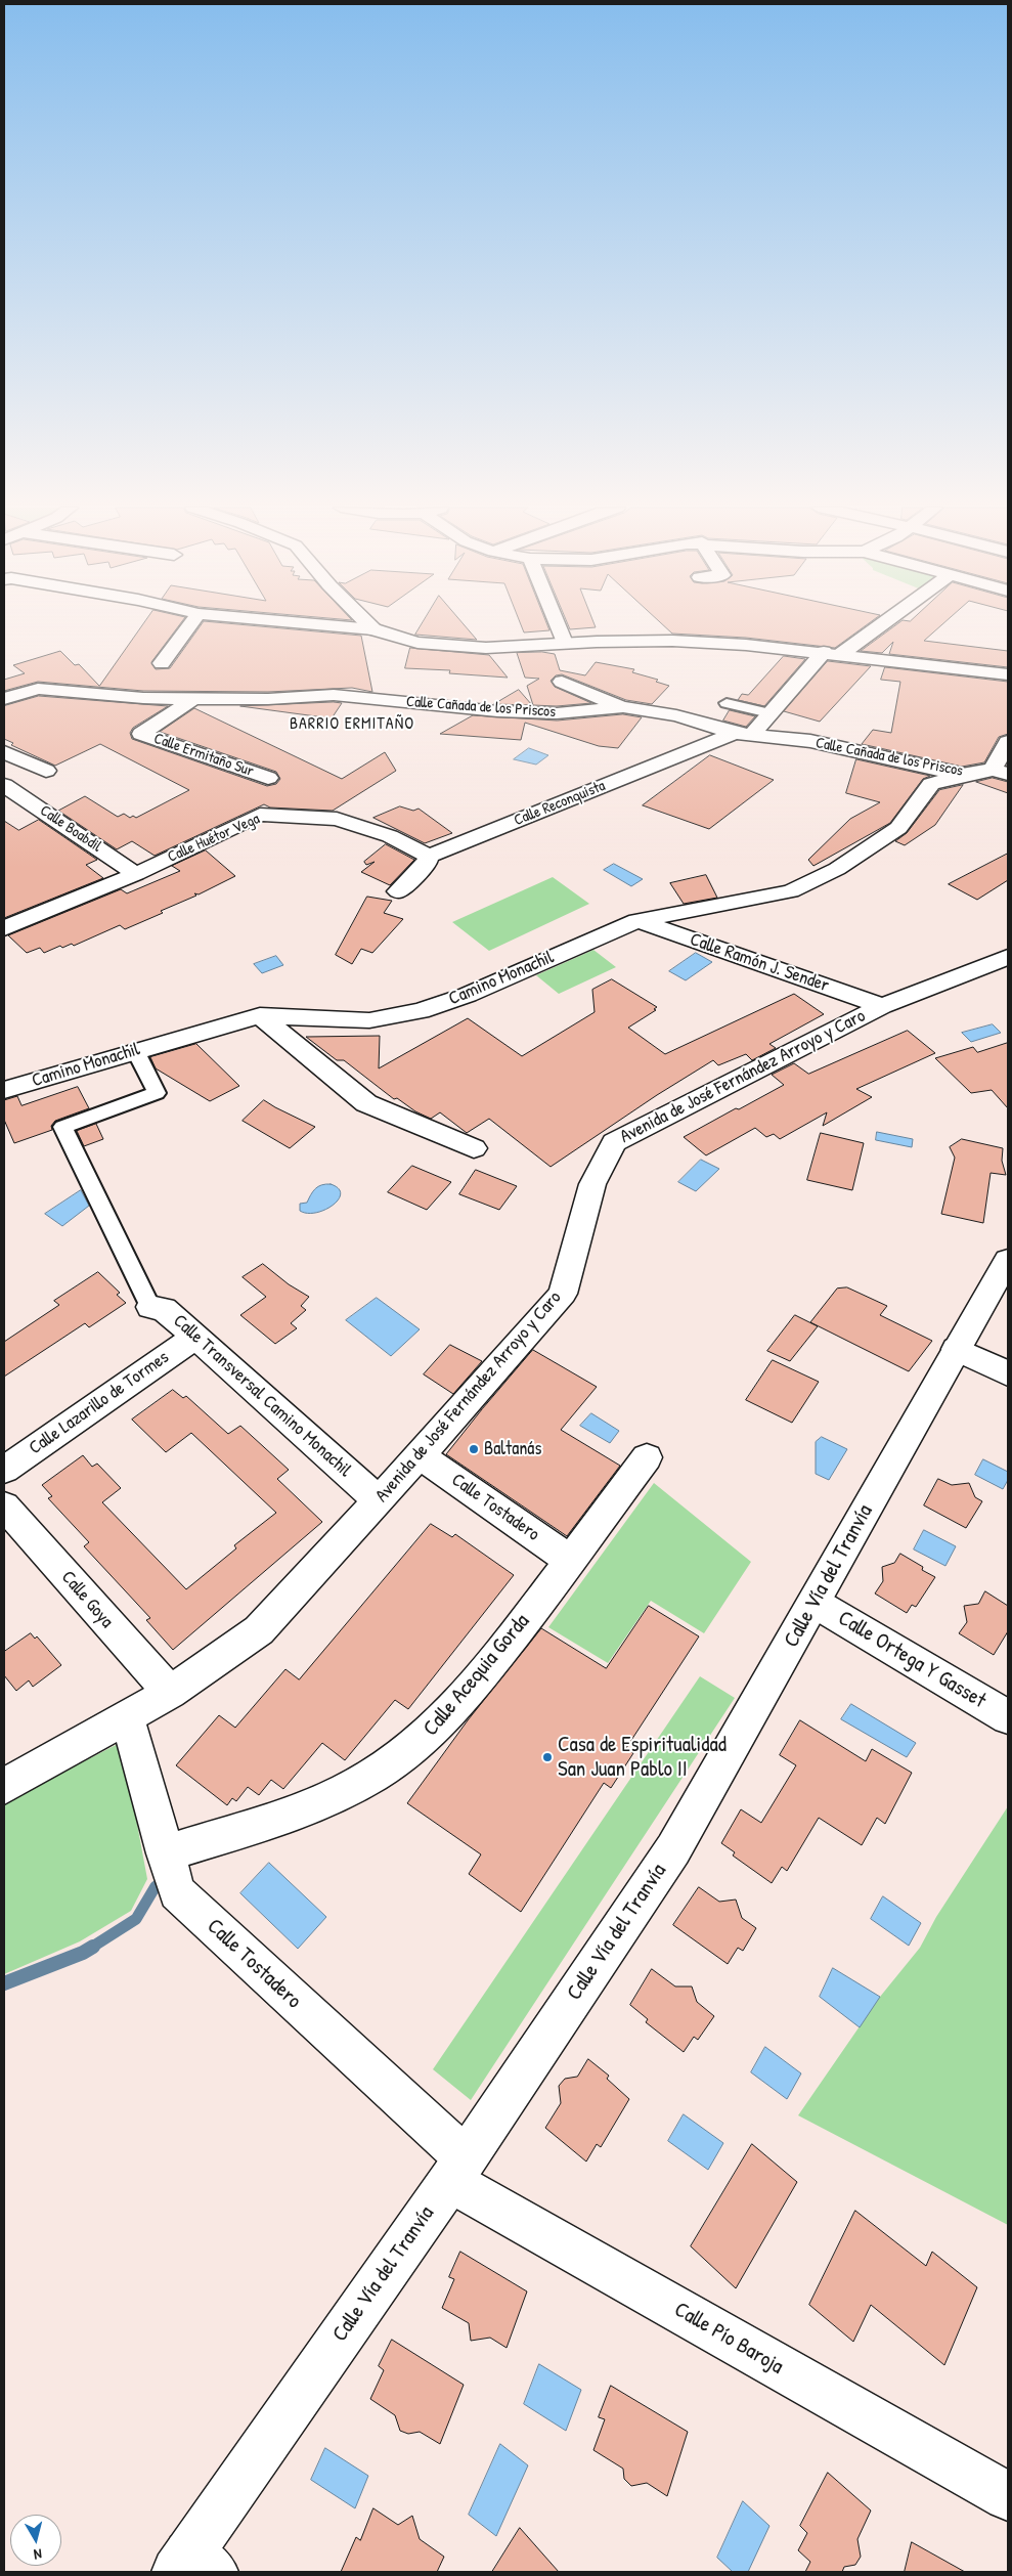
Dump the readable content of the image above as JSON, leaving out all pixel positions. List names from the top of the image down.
{
  "streets": {
    "street": [
      "Calle Cañada de los Priscos",
      "Calle Ermitaño Sur",
      "Calle Reconquista",
      "Calle Boabdil",
      "Calle Huétor Vega",
      "Calle Ramón J. Sender",
      "Camino Monachil",
      "Avenida de José Fernández Arroyo y Caro",
      "Calle Transversal Camino Monachil",
      "Calle Lazarillo de Tormes",
      "Calle Tostadero",
      "Calle Vía del Tranvía",
      "Calle Goya",
      "Calle Ortega Y Gasset",
      "Calle Acequia Gorda",
      "Calle Pío Baroja"
    ]
  },
  "crossings": [
    ["Calle Cañada de los Priscos", "Calle Ermitaño Sur"],
    ["Calle Cañada de los Priscos", "Calle Reconquista"],
    ["Calle Cañada de los Priscos", "Camino Monachil"],
    ["Calle Reconquista", "Calle Huétor Vega"],
    ["Calle Boabdil", "Calle Huétor Vega"],
    ["Calle Ramón J. Sender", "Camino Monachil"],
    ["Calle Ramón J. Sender", "Avenida de José Fernández Arroyo y Caro"],
    ["Camino Monachil", "Calle Transversal Camino Monachil"],
    ["Avenida de José Fernández Arroyo y Caro", "Calle Transversal Camino Monachil"],
    ["Avenida de José Fernández Arroyo y Caro", "Calle Tostadero"],
    ["Avenida de José Fernández Arroyo y Caro", "Calle Goya"],
    ["Calle Transversal Camino Monachil", "Calle Lazarillo de Tormes"],
    ["Calle Tostadero", "Calle Vía del Tranvía"],
    ["Calle Tostadero", "Calle Acequia Gorda"],
    ["Calle Tostadero", "Calle Pío Baroja"],
    ["Calle Vía del Tranvía", "Calle Ortega Y Gasset"],
    ["Calle Vía del Tranvía", "Calle Pío Baroja"]
  ],
  "districts": ["BARRIO ERMITAÑO"],
  "places": ["Baltanás", "Casa de Espiritualidad San Juan Pablo II"],
  "north": "bottom"
}
